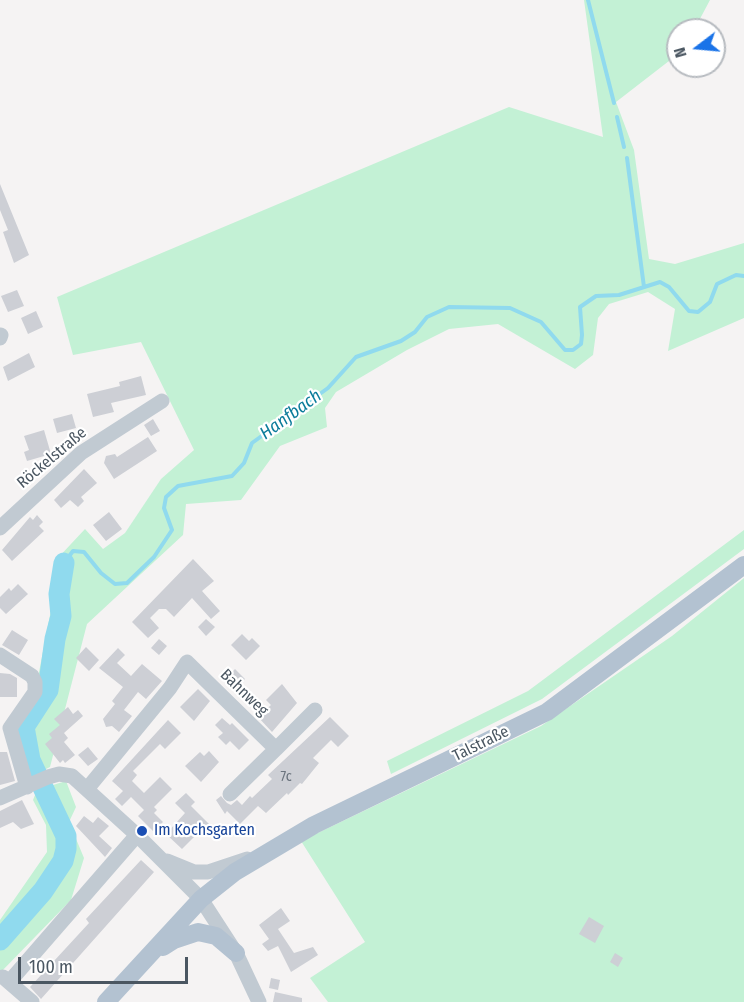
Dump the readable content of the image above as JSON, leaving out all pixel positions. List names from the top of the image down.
{
  "streets": {
    "main road": ["Talstraße"],
    "street": ["Röckelstraße", "Bahnweg"]
  },
  "water": ["Hanfbach"],
  "places": ["Im Kochsgarten"],
  "house_numbers": ["7c"],
  "scale_bar": "100 m",
  "north": "left"
}
